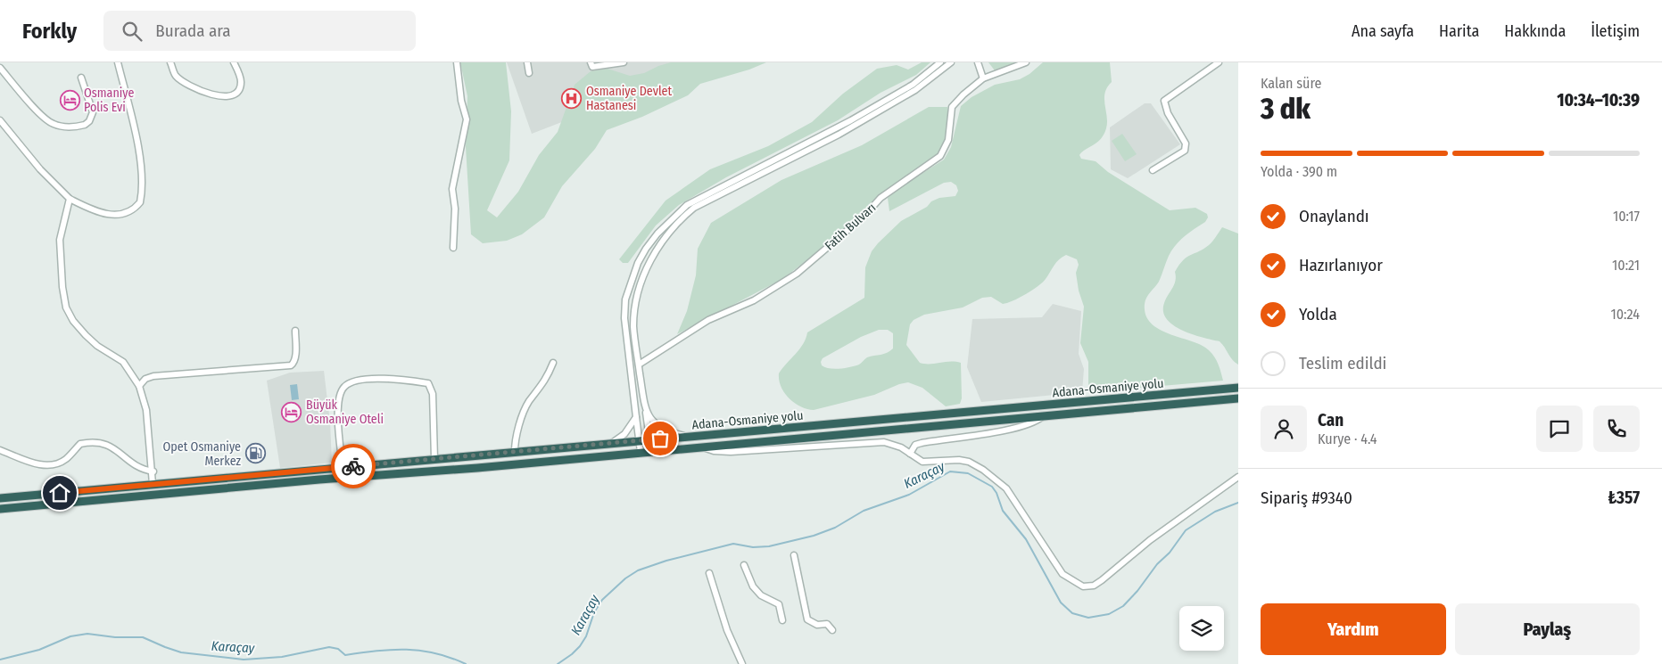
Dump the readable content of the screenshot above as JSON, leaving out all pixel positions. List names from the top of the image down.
{
  "streets": {
    "highway": ["Adana-Osmaniye yolu"],
    "street": ["Fatih Bulvarı"]
  },
  "water": ["Karaçay"],
  "places": {
    "hospital": ["Osmaniye Devlet Hastanesi"],
    "hotel": ["Osmaniye Polis Evi", "Büyük Osmaniye Oteli"],
    "fuel station": ["Opet Osmaniye Merkez"]
  },
  "page": {
    "header": "Forkly",
    "search": "Burada ara",
    "nav": [
      "Ana sayfa",
      "Harita",
      "Hakkında",
      "İletişim"
    ],
    "heading": ["3 dk", "Kalan süre", "10:34–10:39"],
    "panel": [
      "Can",
      "Kurye · 4.4",
      "Sipariş #9340",
      "₺357"
    ],
    "bar": "Yolda · 390 m",
    "list": [
      ["Onaylandı", "10:17"],
      ["Hazırlanıyor", "10:21"],
      ["Yolda", "10:24"],
      "Teslim edildi"
    ],
    "buttons": ["Yardım", "Paylaş"]
  }
}
